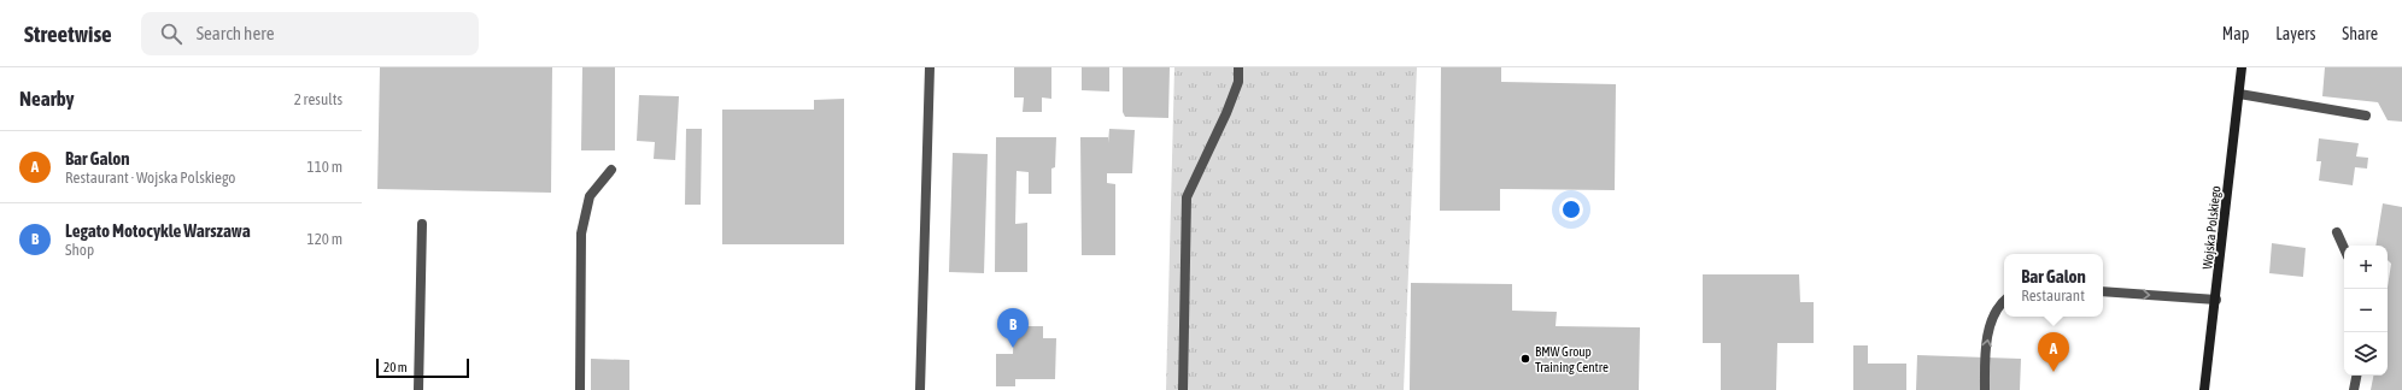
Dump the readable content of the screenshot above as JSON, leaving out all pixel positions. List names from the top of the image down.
{
  "streets": {
    "street": ["Wojska Polskiego"]
  },
  "places": ["BMW Group Training Centre"],
  "scale_bar": "20 m",
  "page": {
    "header": "Streetwise",
    "search": "Search here",
    "nav": ["Map", "Layers", "Share"],
    "heading": ["Nearby", "2 results"],
    "list": [
      {
        "mark": "A",
        "name": "Bar Galon",
        "note": "Restaurant · Wojska Polskiego",
        "value": "110 m"
      },
      {
        "mark": "B",
        "name": "Legato Motocykle Warszawa",
        "note": "Shop",
        "value": "120 m"
      }
    ],
    "map_buttons": ["+", "−"],
    "popup": ["Bar Galon", "Restaurant"],
    "pins": ["B", "A"],
    "scale": "20 m"
  }
}
